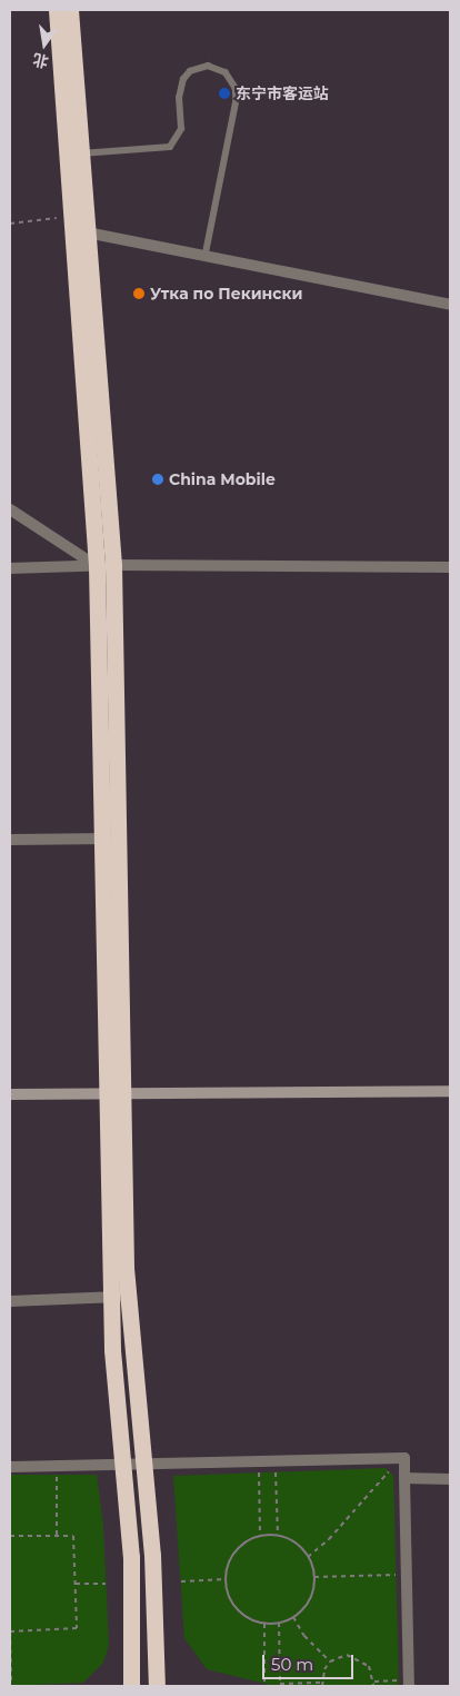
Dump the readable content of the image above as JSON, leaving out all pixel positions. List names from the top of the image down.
{
  "places": ["东宁市客运站", "Утка по Пекински", "China Mobile"],
  "scale_bar": "50 m",
  "north": "bottom"
}
